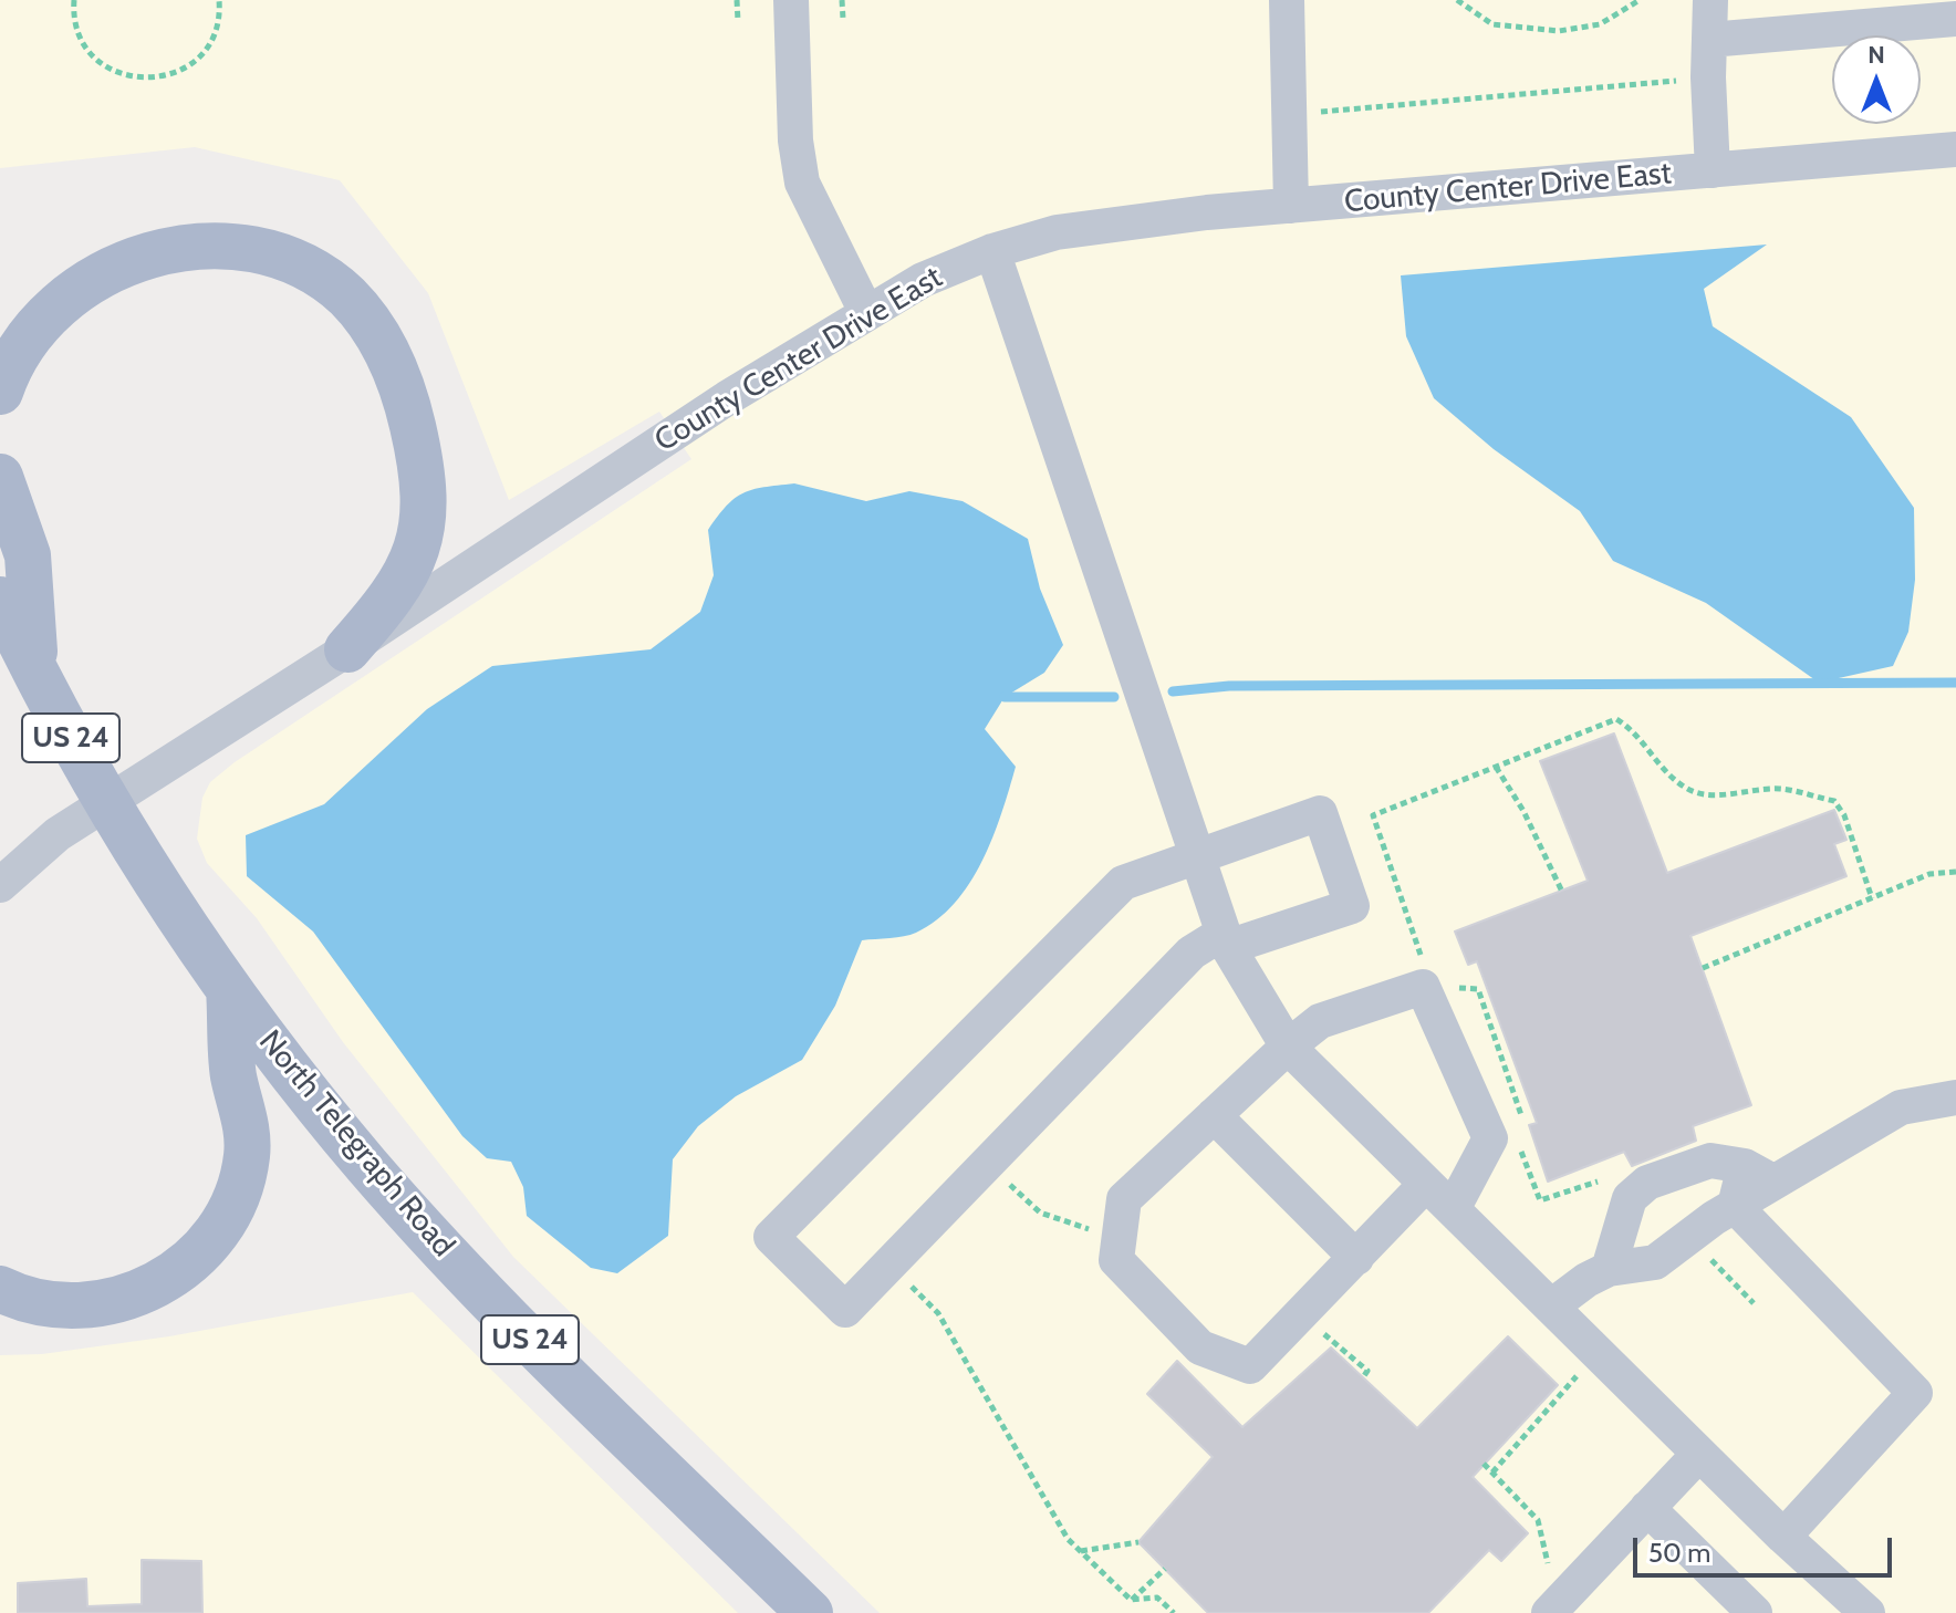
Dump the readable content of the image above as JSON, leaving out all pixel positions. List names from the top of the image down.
{
  "streets": {
    "main road": ["US 24", "North Telegraph Road"],
    "street": ["County Center Drive East"]
  },
  "crossings": [
    ["County Center Drive East", "North Telegraph Road"]
  ],
  "scale_bar": "50 m",
  "north": "top"
}
